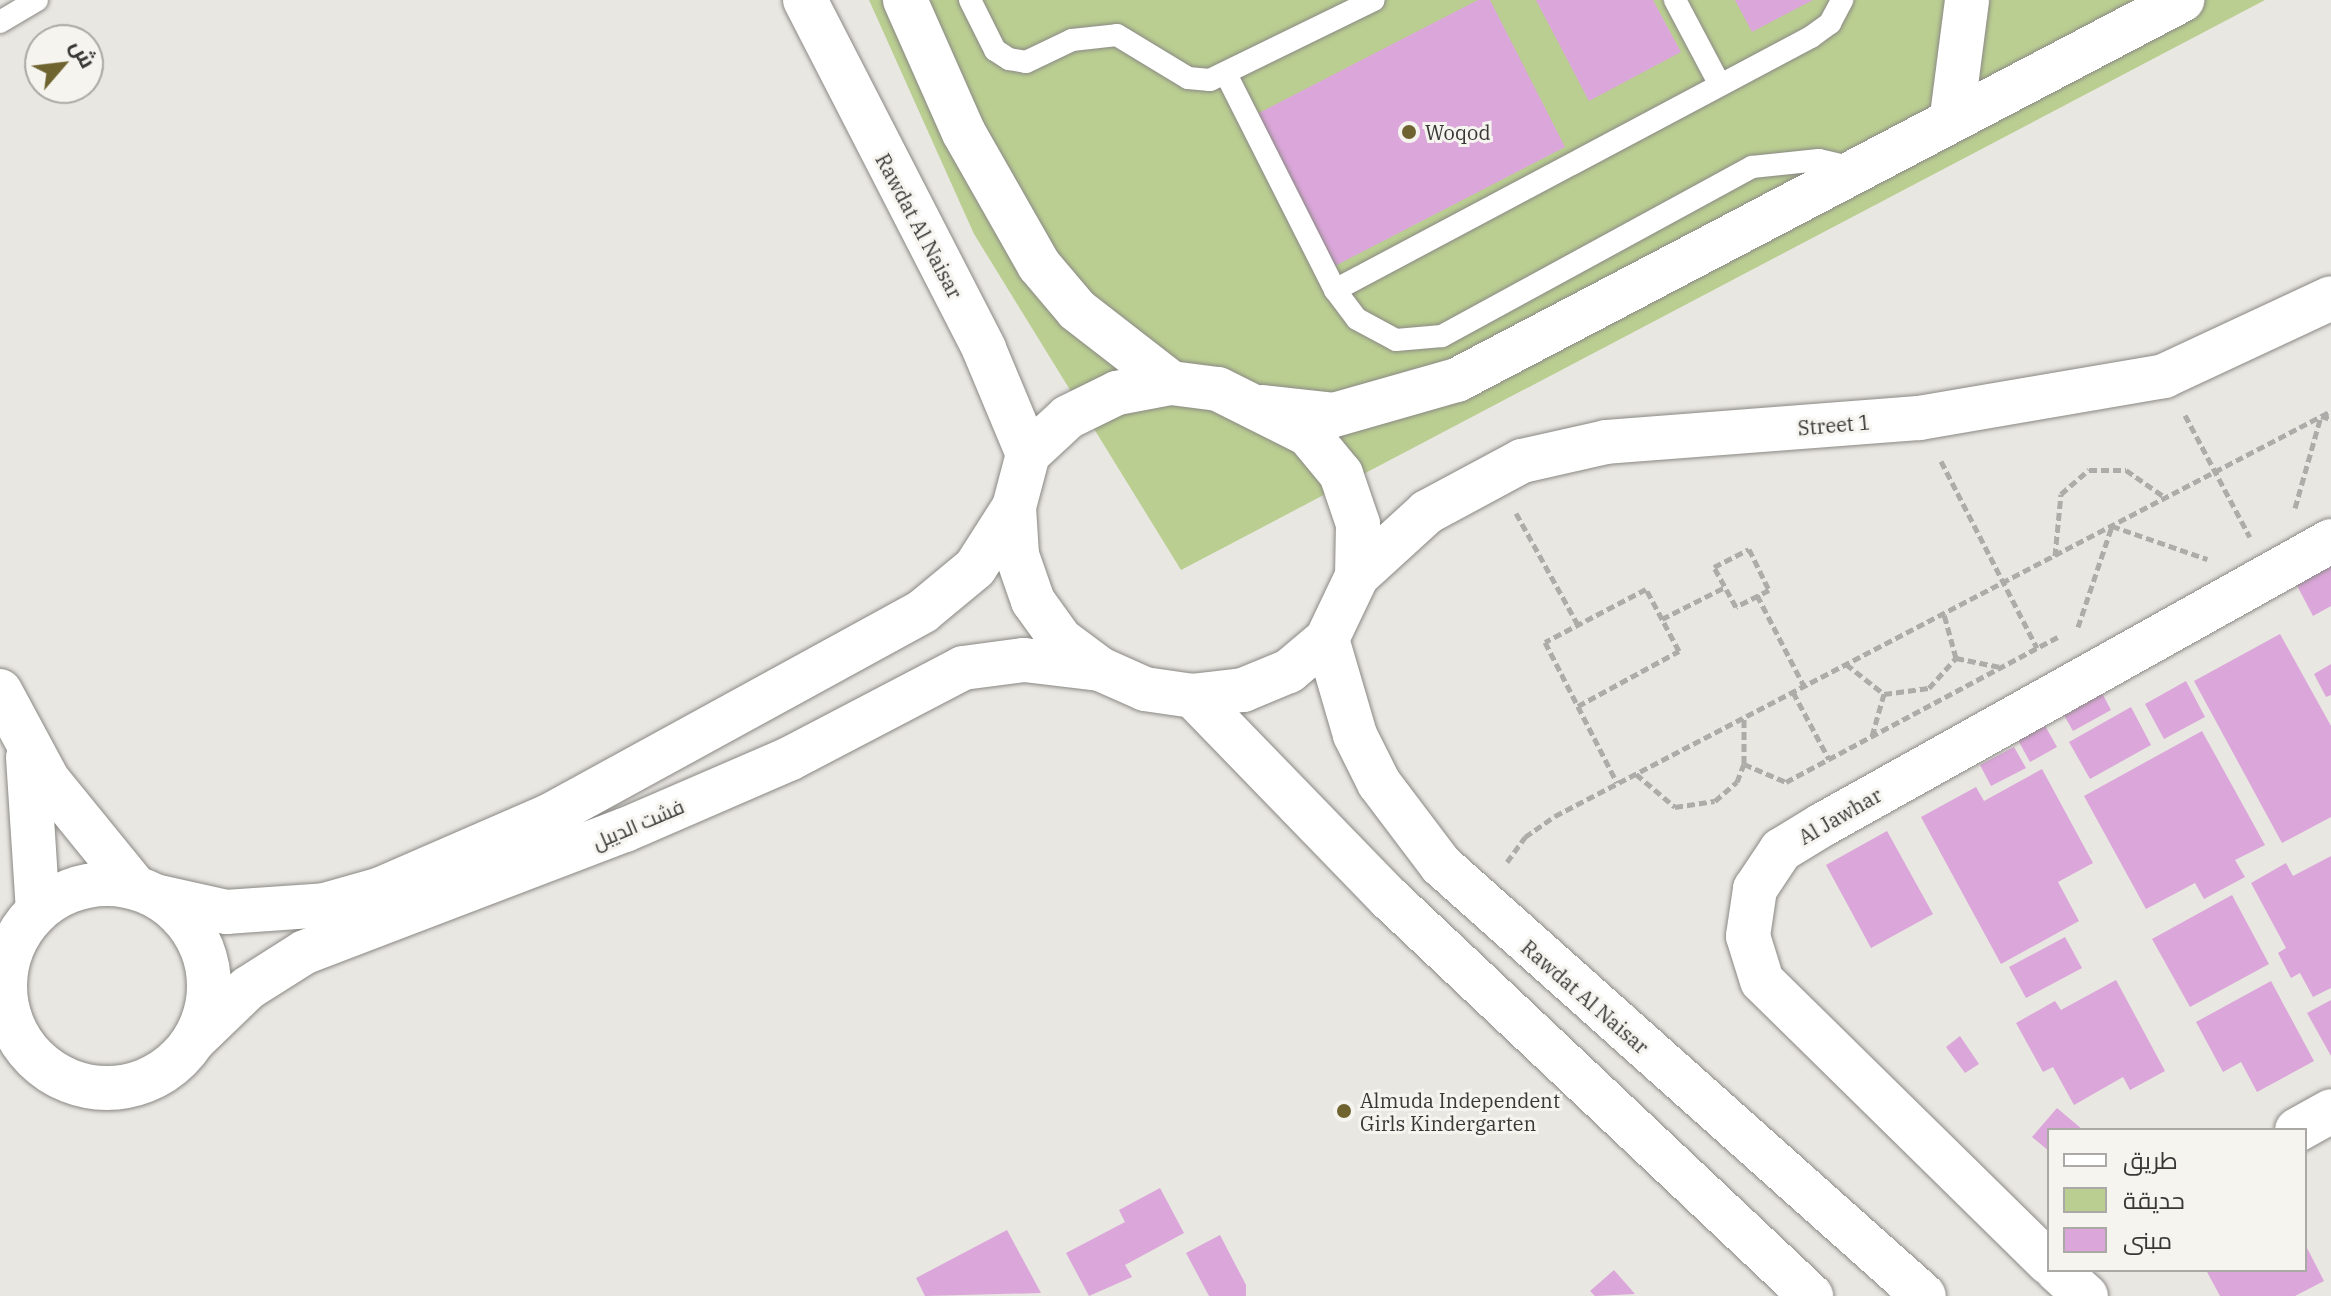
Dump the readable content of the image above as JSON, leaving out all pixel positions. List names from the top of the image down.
{
  "streets": {
    "street": [
      "Rawdat Al Naisar",
      "Street 1",
      "Al Jawhar",
      "فشت الديبل"
    ]
  },
  "places": ["Woqod", "Almuda Independent Girls Kindergarten"],
  "legend": ["طريق", "حديقة", "مبنى"],
  "north": "top right"
}
